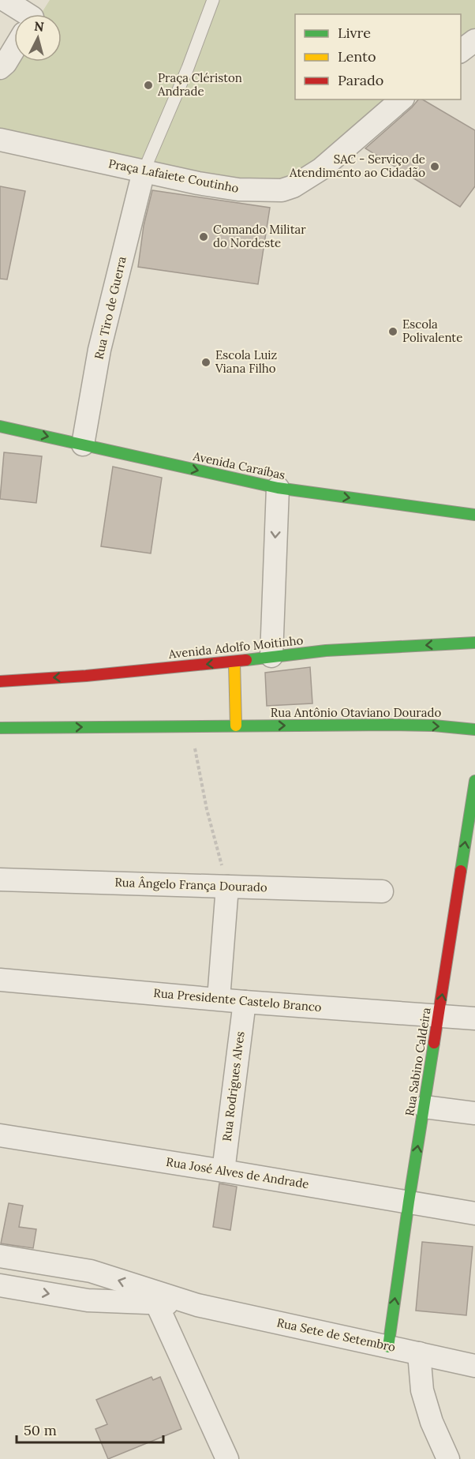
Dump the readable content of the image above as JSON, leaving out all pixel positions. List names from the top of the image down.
{
  "streets": {
    "street": [
      "Praça Lafaiete Coutinho",
      "Rua Tiro de Guerra",
      "Avenida Caraíbas",
      "Avenida Adolfo Moitinho",
      "Rua Antônio Otaviano Dourado",
      "Rua Ângelo França Dourado",
      "Rua Presidente Castelo Branco",
      "Rua Sabino Caldeira",
      "Rua Rodrigues Alves",
      "Rua José Alves de Andrade",
      "Rua Sete de Setembro"
    ]
  },
  "crossings": [
    ["Praça Lafaiete Coutinho", "Rua Tiro de Guerra"],
    ["Rua Tiro de Guerra", "Avenida Caraíbas"],
    ["Rua Presidente Castelo Branco", "Rua Sabino Caldeira"],
    ["Rua Presidente Castelo Branco", "Rua Rodrigues Alves"],
    ["Rua Sabino Caldeira", "Rua José Alves de Andrade"],
    ["Rua Sabino Caldeira", "Rua Sete de Setembro"],
    ["Rua Rodrigues Alves", "Rua José Alves de Andrade"]
  ],
  "one_way": ["Avenida Caraíbas", "Rua Antônio Otaviano Dourado", "Rua Sabino Caldeira"],
  "places": [
    "Praça Clériston Andrade",
    "SAC - Serviço de Atendimento ao Cidadão",
    "Comando Militar do Nordeste",
    "Escola Polivalente",
    "Escola Luiz Viana Filho"
  ],
  "legend": ["Livre", "Lento", "Parado"],
  "scale_bar": "50 m",
  "north": "top"
}
